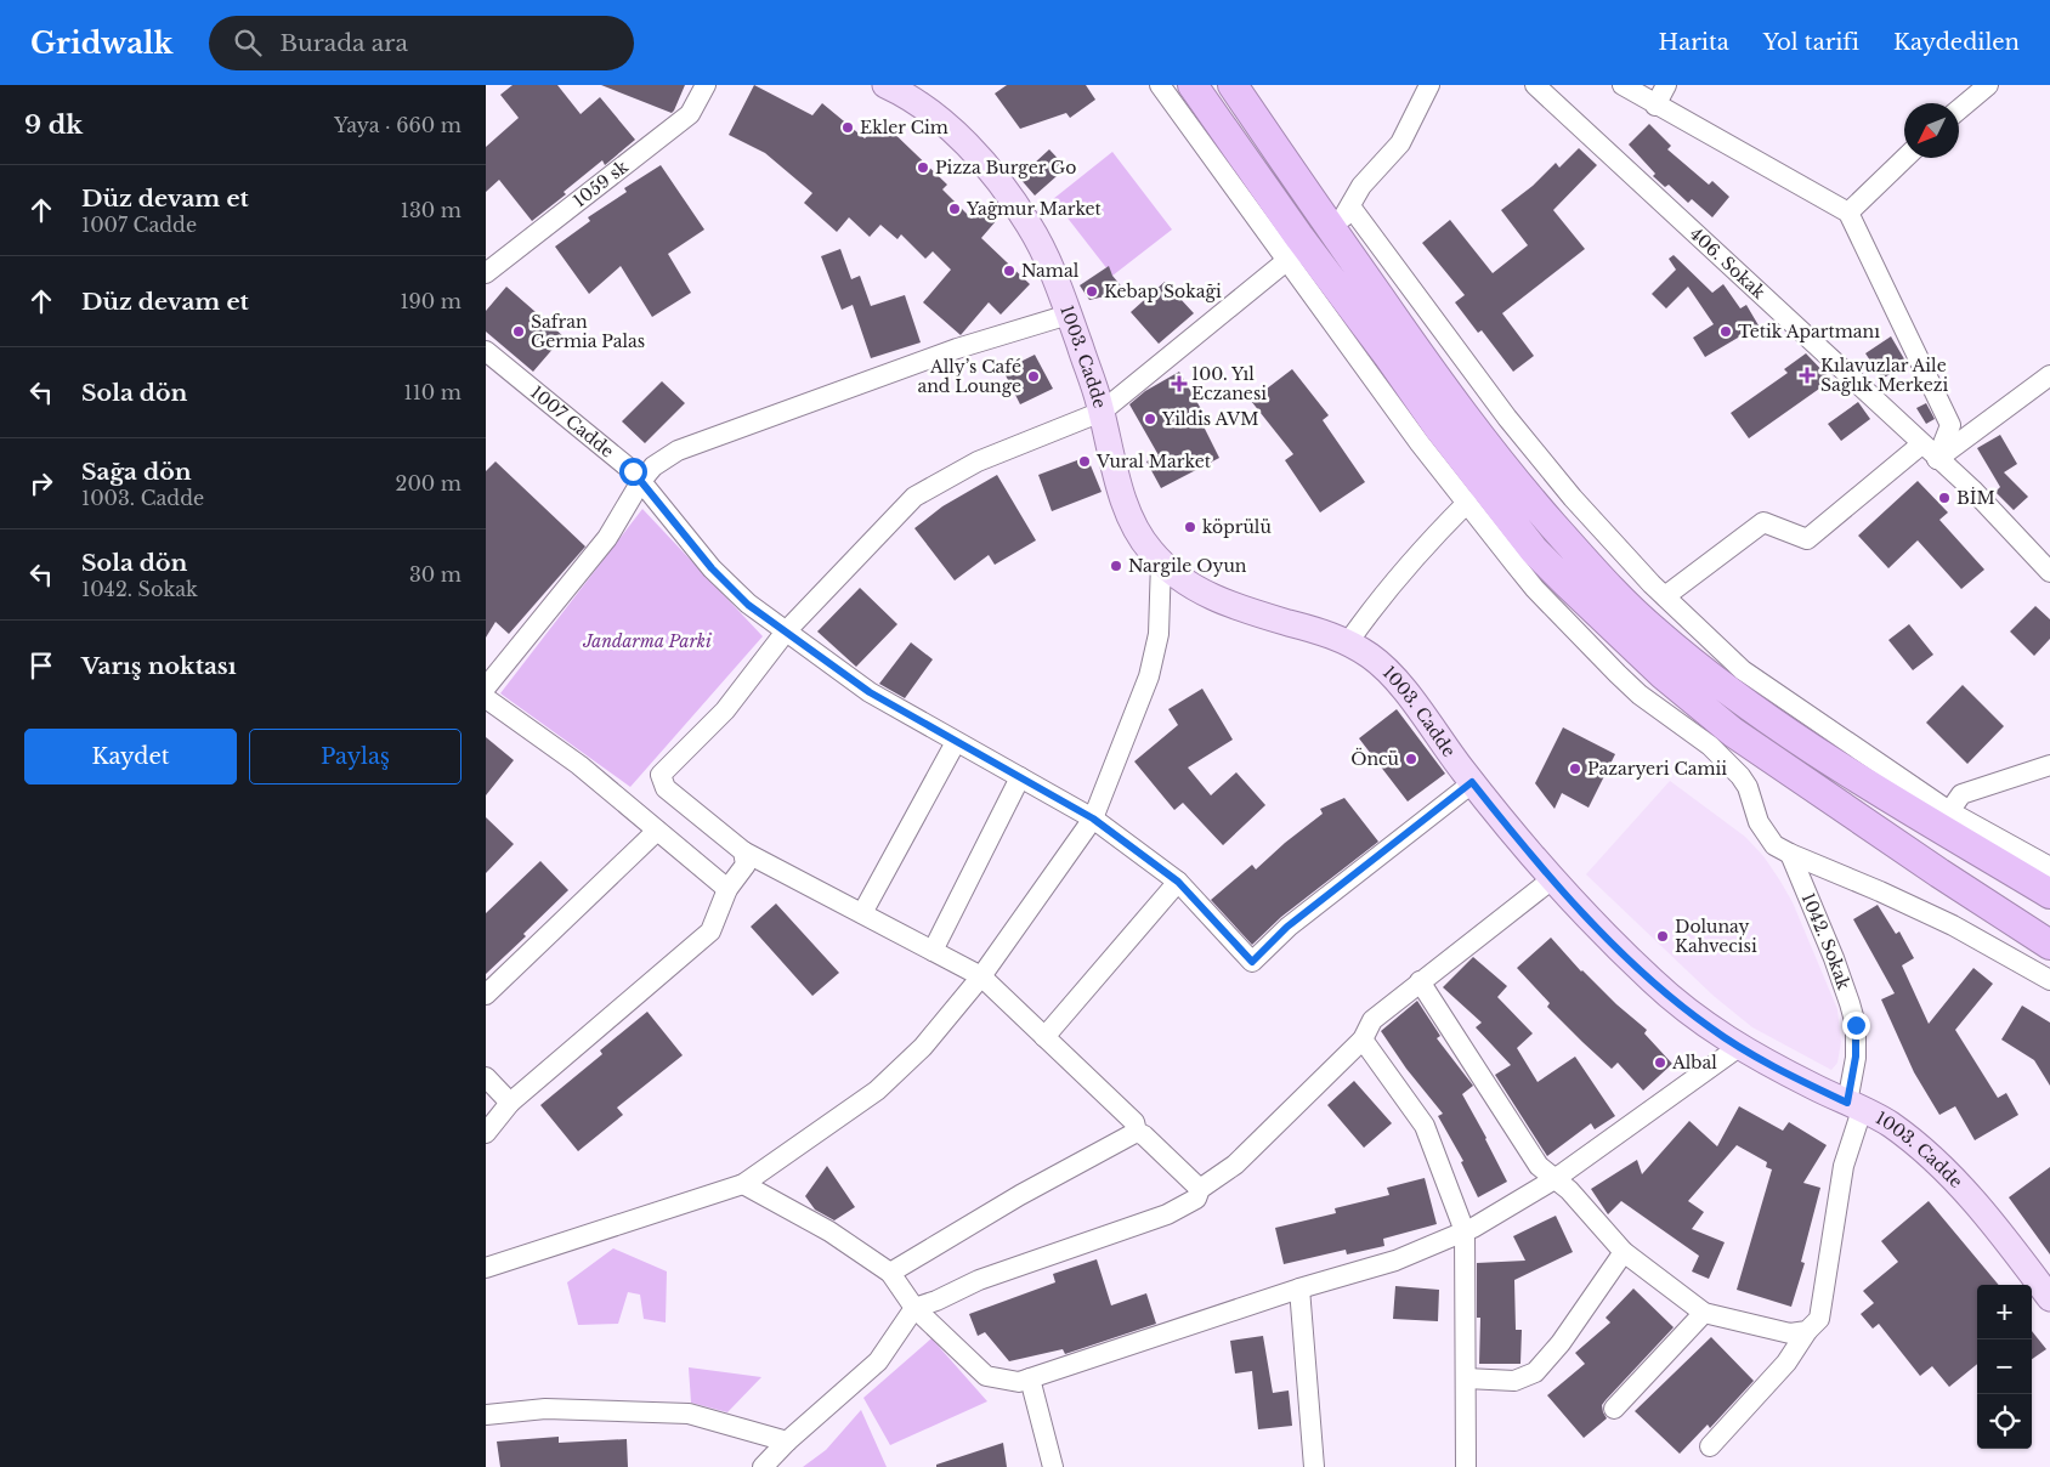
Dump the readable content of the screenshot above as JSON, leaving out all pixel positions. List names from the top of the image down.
{
  "streets": {
    "main road": ["1003. Cadde"],
    "street": [
      "1059 sk",
      "406. Sokak",
      "1007 Cadde",
      "1042. Sokak"
    ]
  },
  "crossings": [
    ["1003. Cadde", "1007 Cadde"],
    ["1003. Cadde", "1042. Sokak"]
  ],
  "parks": ["Jandarma Parki"],
  "places": {
    "other": [
      "Ekler Cim",
      "Pizza Burger Go",
      "Yağmur Market",
      "Namal",
      "Kebap Sokaği",
      "Safran Germia Palas",
      "Tetik Apartmanı",
      "Ally’s Café and Lounge",
      "Yildis AVM",
      "Vural Market",
      "BİM",
      "köprülü",
      "Nargile Oyun",
      "Öncü",
      "Pazaryeri Camii",
      "Dolunay Kahvecisi",
      "Albal"
    ],
    "health": ["Kılavuzlar Aile Sağlık Merkezi", "100. Yıl Eczanesi"]
  },
  "north": "bottom left",
  "page": {
    "header": "Gridwalk",
    "search": "Burada ara",
    "nav": ["Harita", "Yol tarifi", "Kaydedilen"],
    "heading": ["9 dk", "Yaya · 660 m"],
    "list": [
      ["Düz devam et", "1007 Cadde", "130 m"],
      ["Düz devam et", "190 m"],
      ["Sola dön", "110 m"],
      ["Sağa dön", "1003. Cadde", "200 m"],
      ["Sola dön", "1042. Sokak", "30 m"],
      "Varış noktası"
    ],
    "buttons": ["Kaydet", "Paylaş"],
    "map_buttons": ["+", "−"]
  }
}
